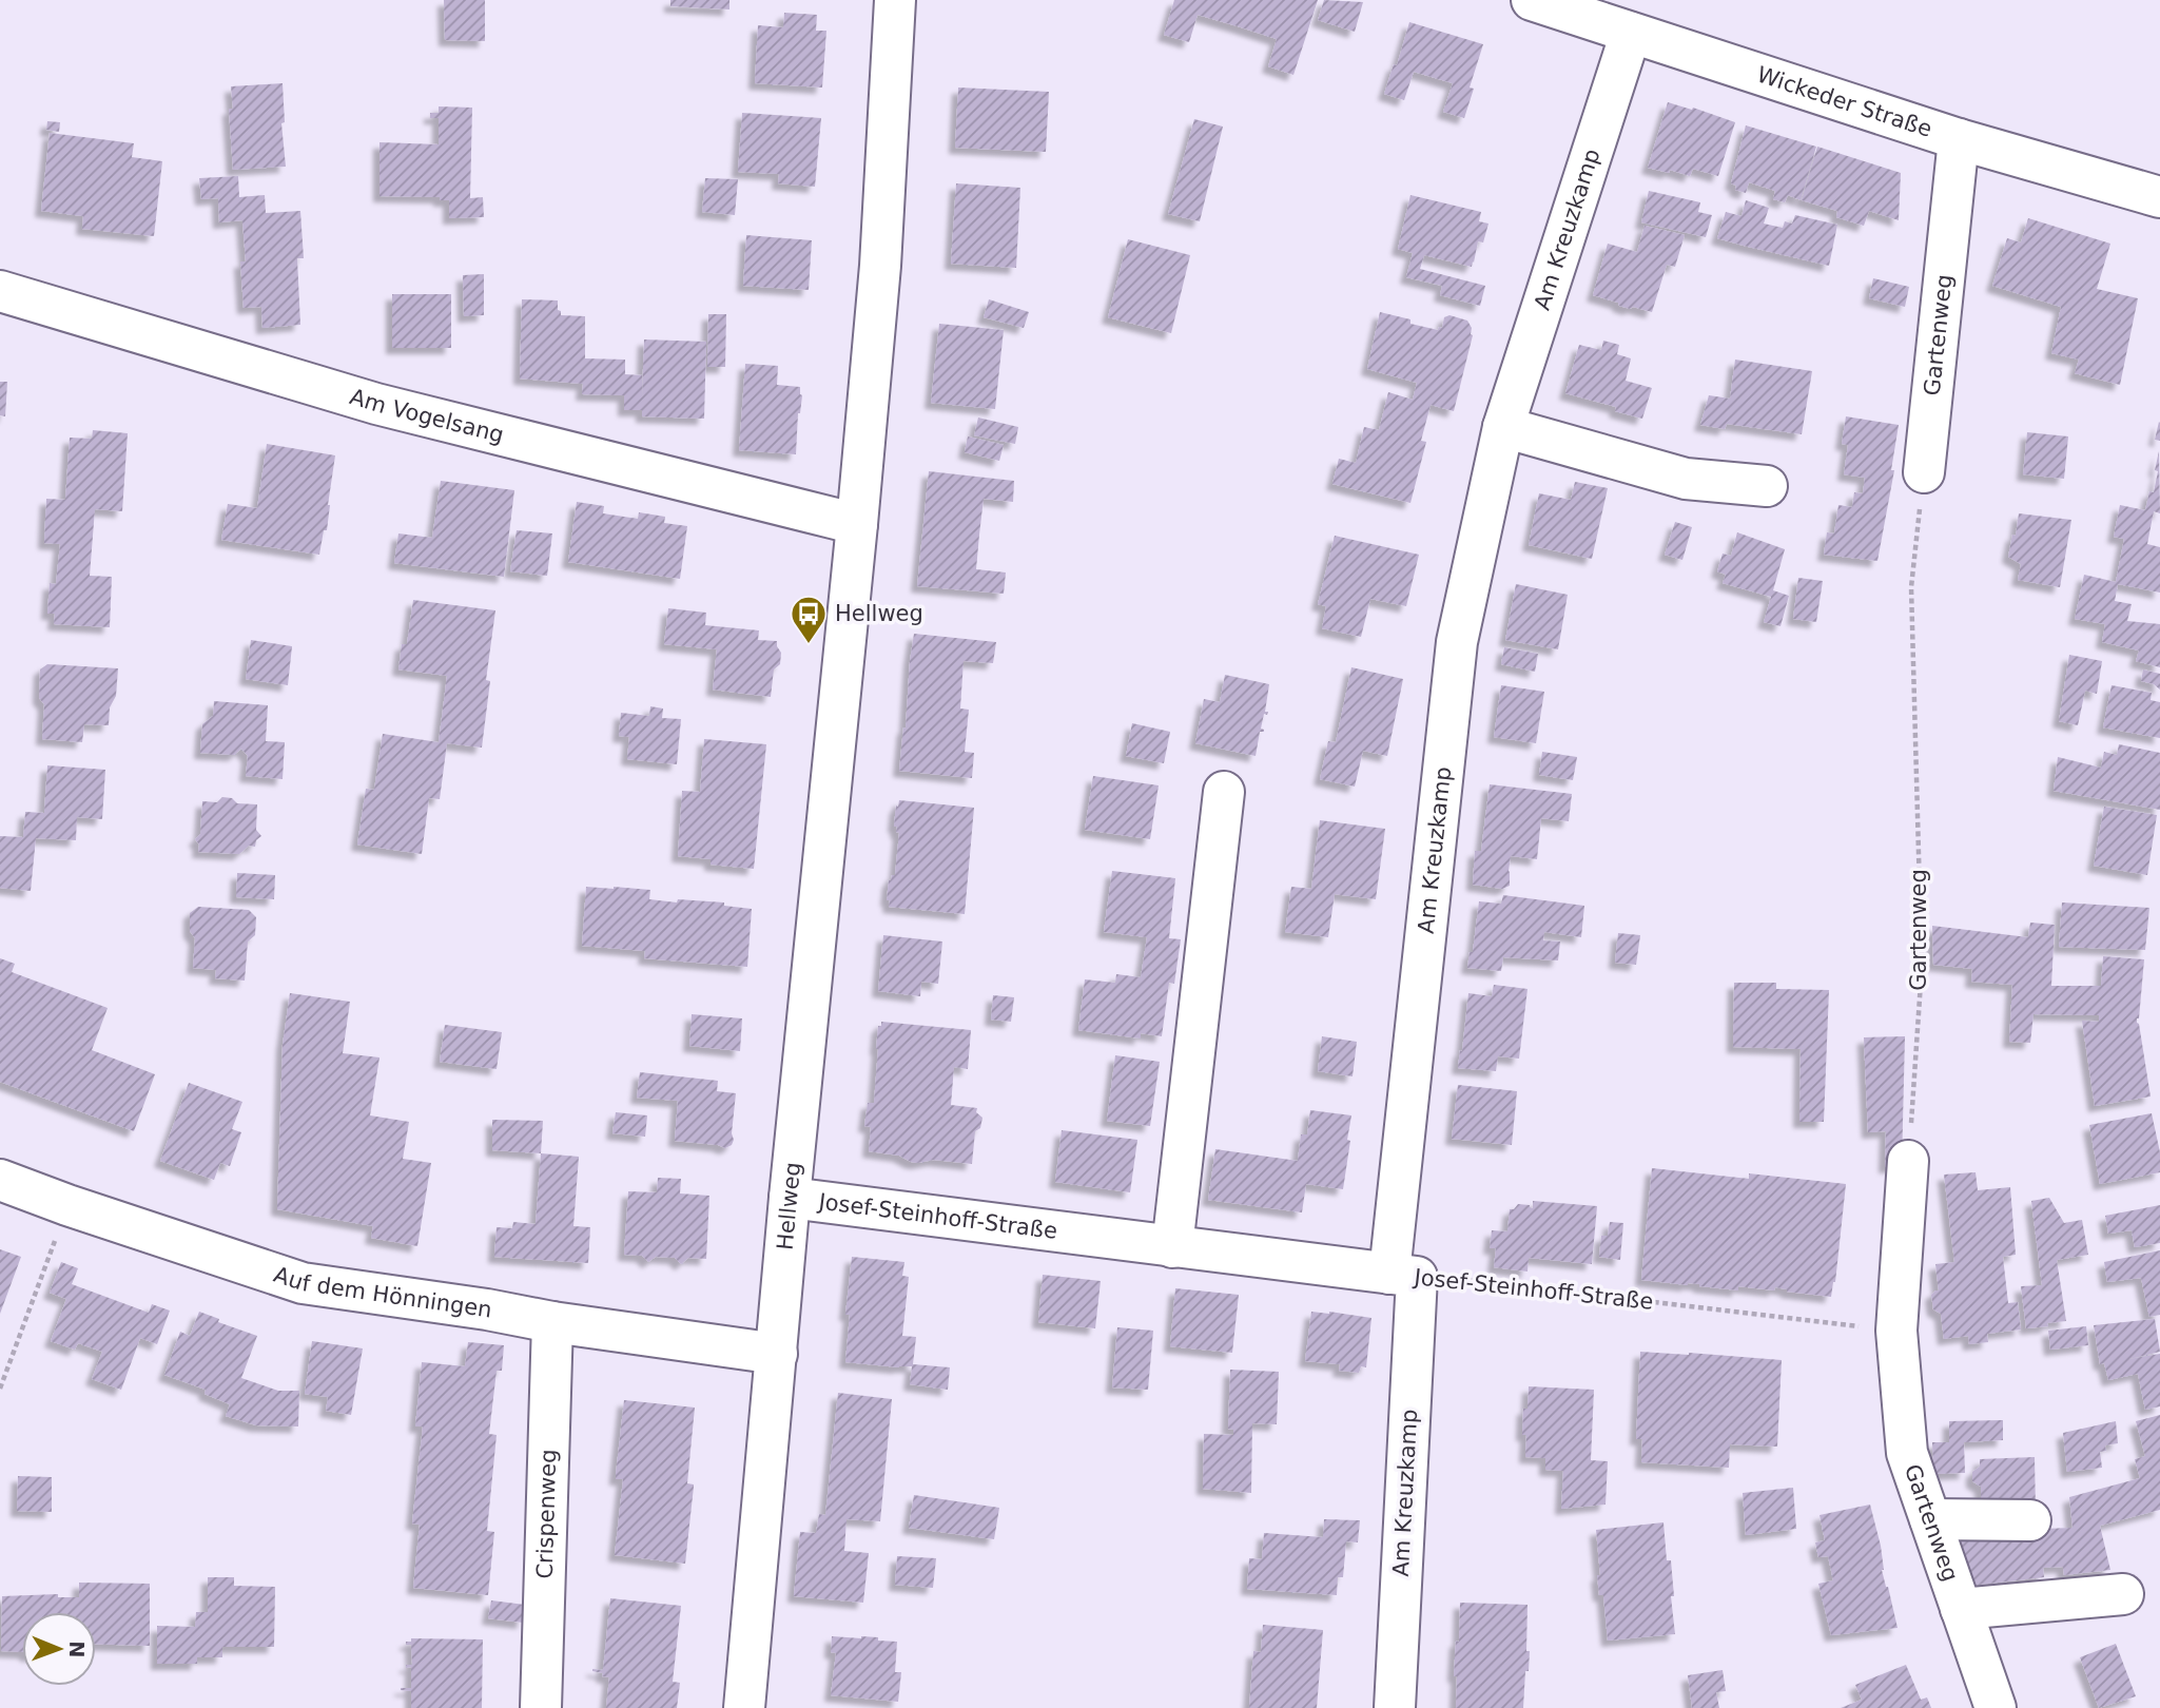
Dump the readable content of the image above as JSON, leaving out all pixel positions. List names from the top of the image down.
{
  "streets": {
    "street": [
      "Wickeder Straße",
      "Am Kreuzkamp",
      "Gartenweg",
      "Am Vogelsang",
      "Hellweg",
      "Josef-Steinhoff-Straße",
      "Auf dem Hönningen",
      "Crispenweg"
    ]
  },
  "crossings": [
    ["Wickeder Straße", "Am Kreuzkamp"],
    ["Wickeder Straße", "Gartenweg"],
    ["Am Kreuzkamp", "Josef-Steinhoff-Straße"],
    ["Gartenweg", "Josef-Steinhoff-Straße"],
    ["Am Vogelsang", "Hellweg"],
    ["Hellweg", "Josef-Steinhoff-Straße"],
    ["Hellweg", "Auf dem Hönningen"],
    ["Auf dem Hönningen", "Crispenweg"]
  ],
  "places": {
    "bus stop": ["Hellweg"]
  },
  "north": "right"
}
